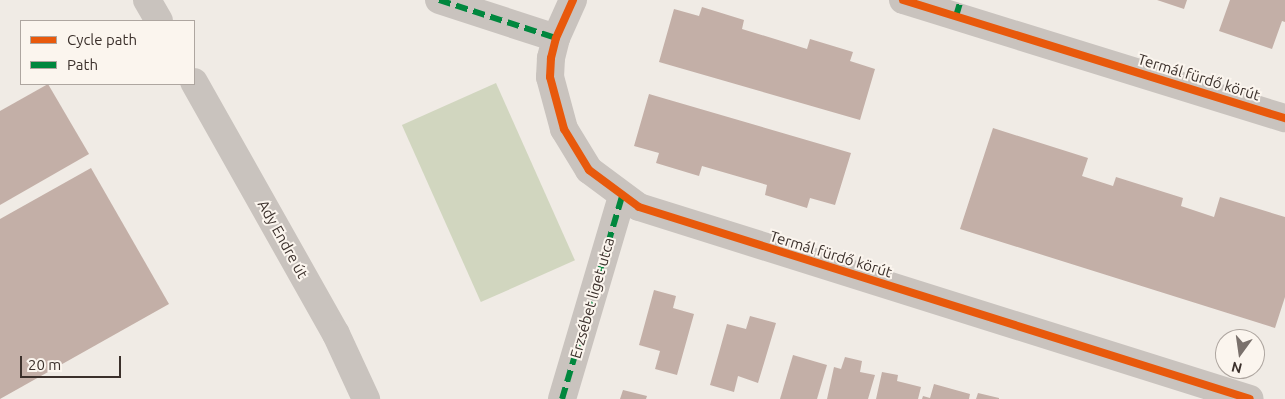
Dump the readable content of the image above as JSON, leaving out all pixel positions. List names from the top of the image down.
{
  "streets": {
    "street": ["Termál fürdő körút", "Ady Endre út", "Erzsébet liget utca"]
  },
  "crossings": [
    ["Termál fürdő körút", "Erzsébet liget utca"]
  ],
  "legend": ["Cycle path", "Path"],
  "scale_bar": "20 m",
  "north": "bottom"
}
